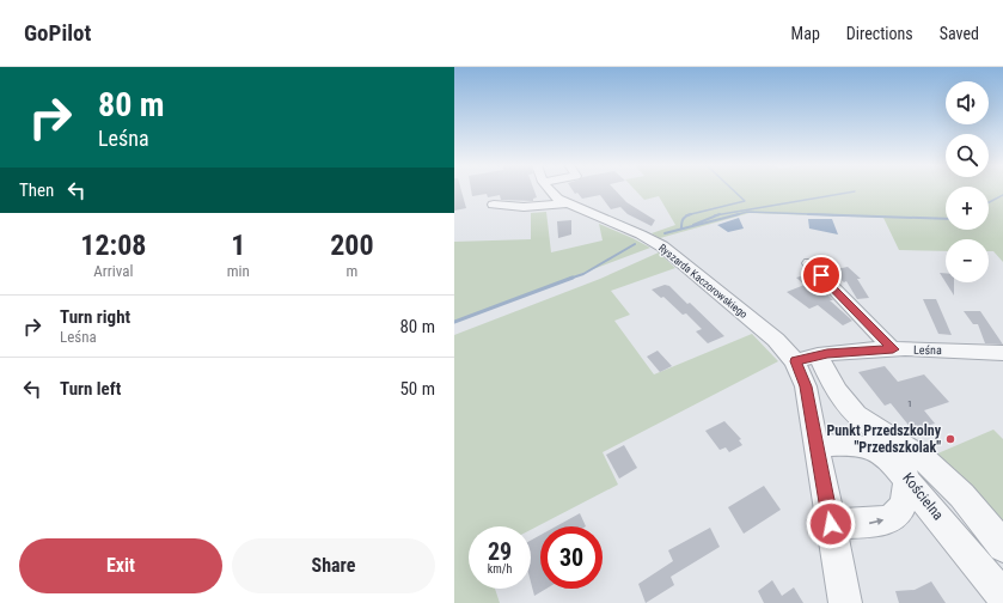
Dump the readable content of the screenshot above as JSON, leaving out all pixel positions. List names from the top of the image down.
{
  "streets": {
    "street": ["Ryszarda Kaczorowskiego", "Leśna", "Kościelna"]
  },
  "crossings": [
    ["Ryszarda Kaczorowskiego", "Leśna"]
  ],
  "places": ["Punkt Przedszkolny \"Przedszkolak\""],
  "house_numbers": ["1"],
  "page": {
    "header": "GoPilot",
    "nav": ["Map", "Directions", "Saved"],
    "turn": ["80 m", "Leśna"],
    "map_buttons": ["+", "−"],
    "then": "Then",
    "eta": [
      "12:08",
      "Arrival",
      "1",
      "min",
      "200",
      "m"
    ],
    "list": [
      {
        "name": "Turn right",
        "note": "Leśna",
        "value": "80 m"
      },
      {
        "name": "Turn left",
        "value": "50 m"
      }
    ],
    "speed": "29 km/h",
    "limit": "30",
    "buttons": ["Exit", "Share"]
  }
}
